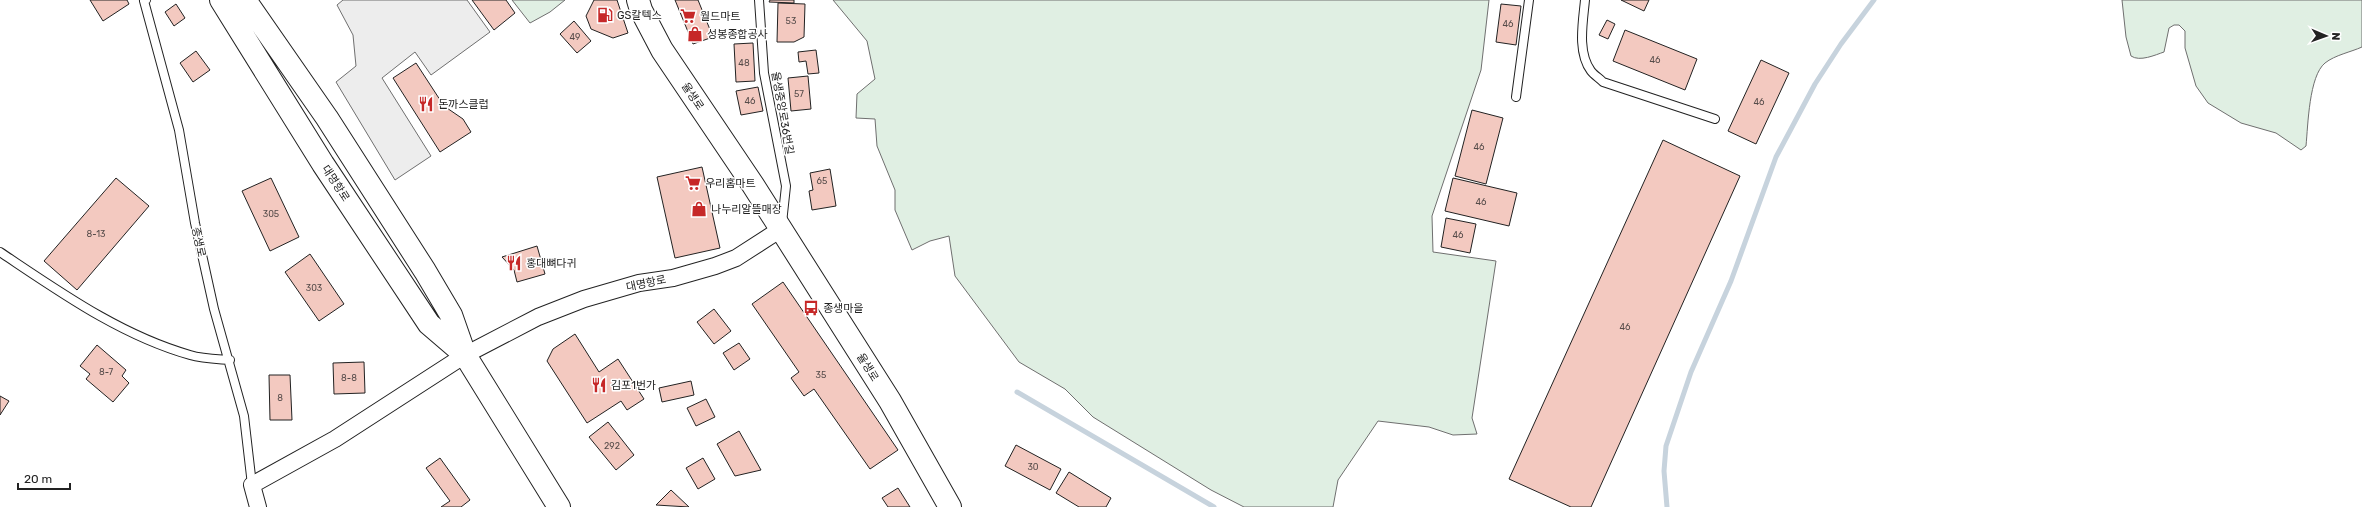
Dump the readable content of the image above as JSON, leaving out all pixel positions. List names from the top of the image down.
{
  "streets": {
    "main road": ["율생로", "대명항로"],
    "street": ["종생로"],
    "lane": ["율생중앙로36번길"]
  },
  "crossings": [
    ["율생로", "율생중앙로36번길"],
    ["율생로", "대명항로"],
    ["율생중앙로36번길", "대명항로"]
  ],
  "places": {
    "fuel station": ["GS칼텍스"],
    "supermarket": ["월드마트", "우리홈마트"],
    "shop": ["성봉종합공사", "나누리알뜰매장"],
    "restaurant": ["돈까스클럽", "홍대뼈다귀", "김포1번가"],
    "bus stop": ["종생마을"]
  },
  "house_numbers": [
    "53",
    "46",
    "49",
    "46",
    "48",
    "57",
    "46",
    "46",
    "46",
    "65",
    "46",
    "305",
    "8-13",
    "46",
    "303",
    "46",
    "8-7",
    "35",
    "8-8",
    "8",
    "292",
    "30"
  ],
  "scale_bar": "20 m",
  "north": "right"
}
